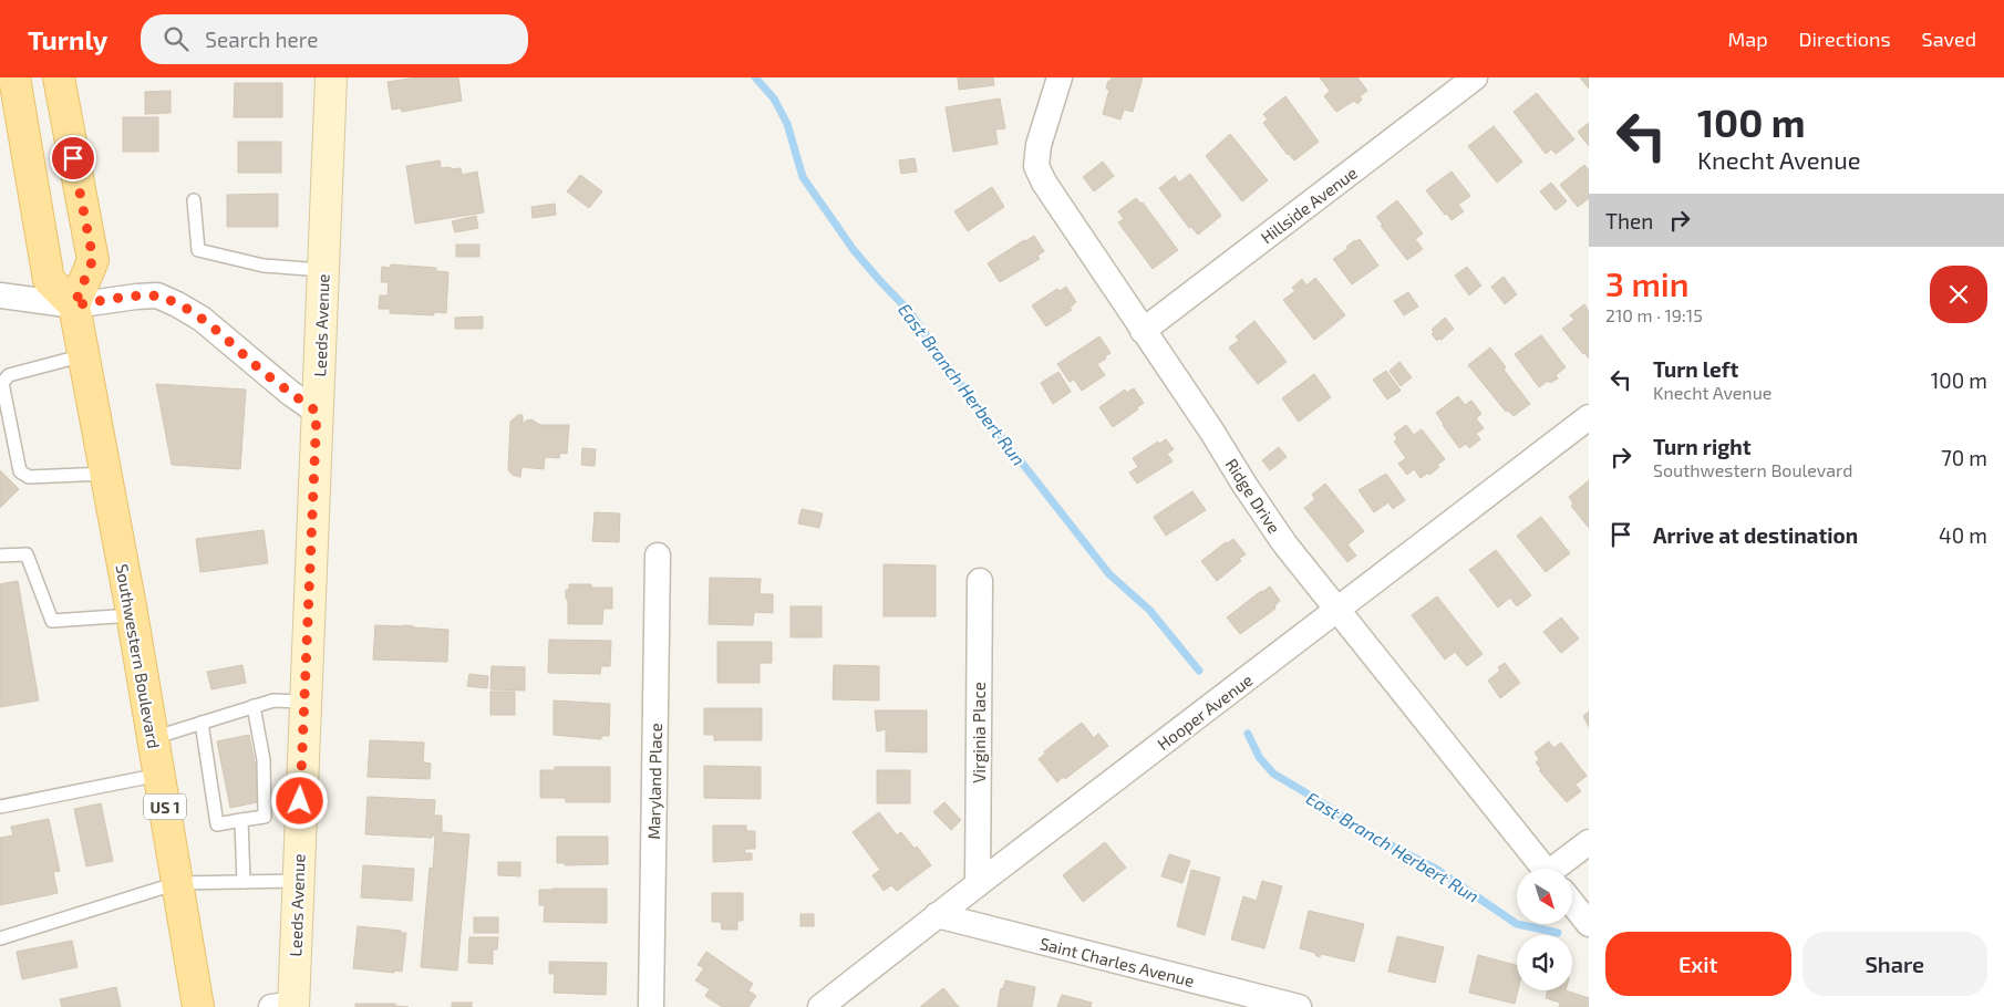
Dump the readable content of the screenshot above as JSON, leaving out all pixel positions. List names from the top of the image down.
{
  "streets": {
    "main road": ["Southwestern Boulevard", "US 1"],
    "street": [
      "Hillside Avenue",
      "Leeds Avenue",
      "Ridge Drive",
      "Hooper Avenue",
      "Virginia Place",
      "Maryland Place",
      "Saint Charles Avenue"
    ]
  },
  "crossings": [
    ["Hillside Avenue", "Ridge Drive"],
    ["Ridge Drive", "Hooper Avenue"],
    ["Hooper Avenue", "Virginia Place"],
    ["Hooper Avenue", "Saint Charles Avenue"]
  ],
  "water": ["East Branch Herbert Run"],
  "north": "bottom right",
  "page": {
    "header": "Turnly",
    "search": "Search here",
    "nav": ["Map", "Directions", "Saved"],
    "turn": ["100 m", "Knecht Avenue"],
    "then": "Then",
    "heading": ["3 min", "210 m · 19:15"],
    "list": [
      {
        "name": "Turn left",
        "note": "Knecht Avenue",
        "value": "100 m"
      },
      {
        "name": "Turn right",
        "note": "Southwestern Boulevard",
        "value": "70 m"
      },
      {
        "name": "Arrive at destination",
        "value": "40 m"
      }
    ],
    "buttons": ["Exit", "Share"]
  }
}
